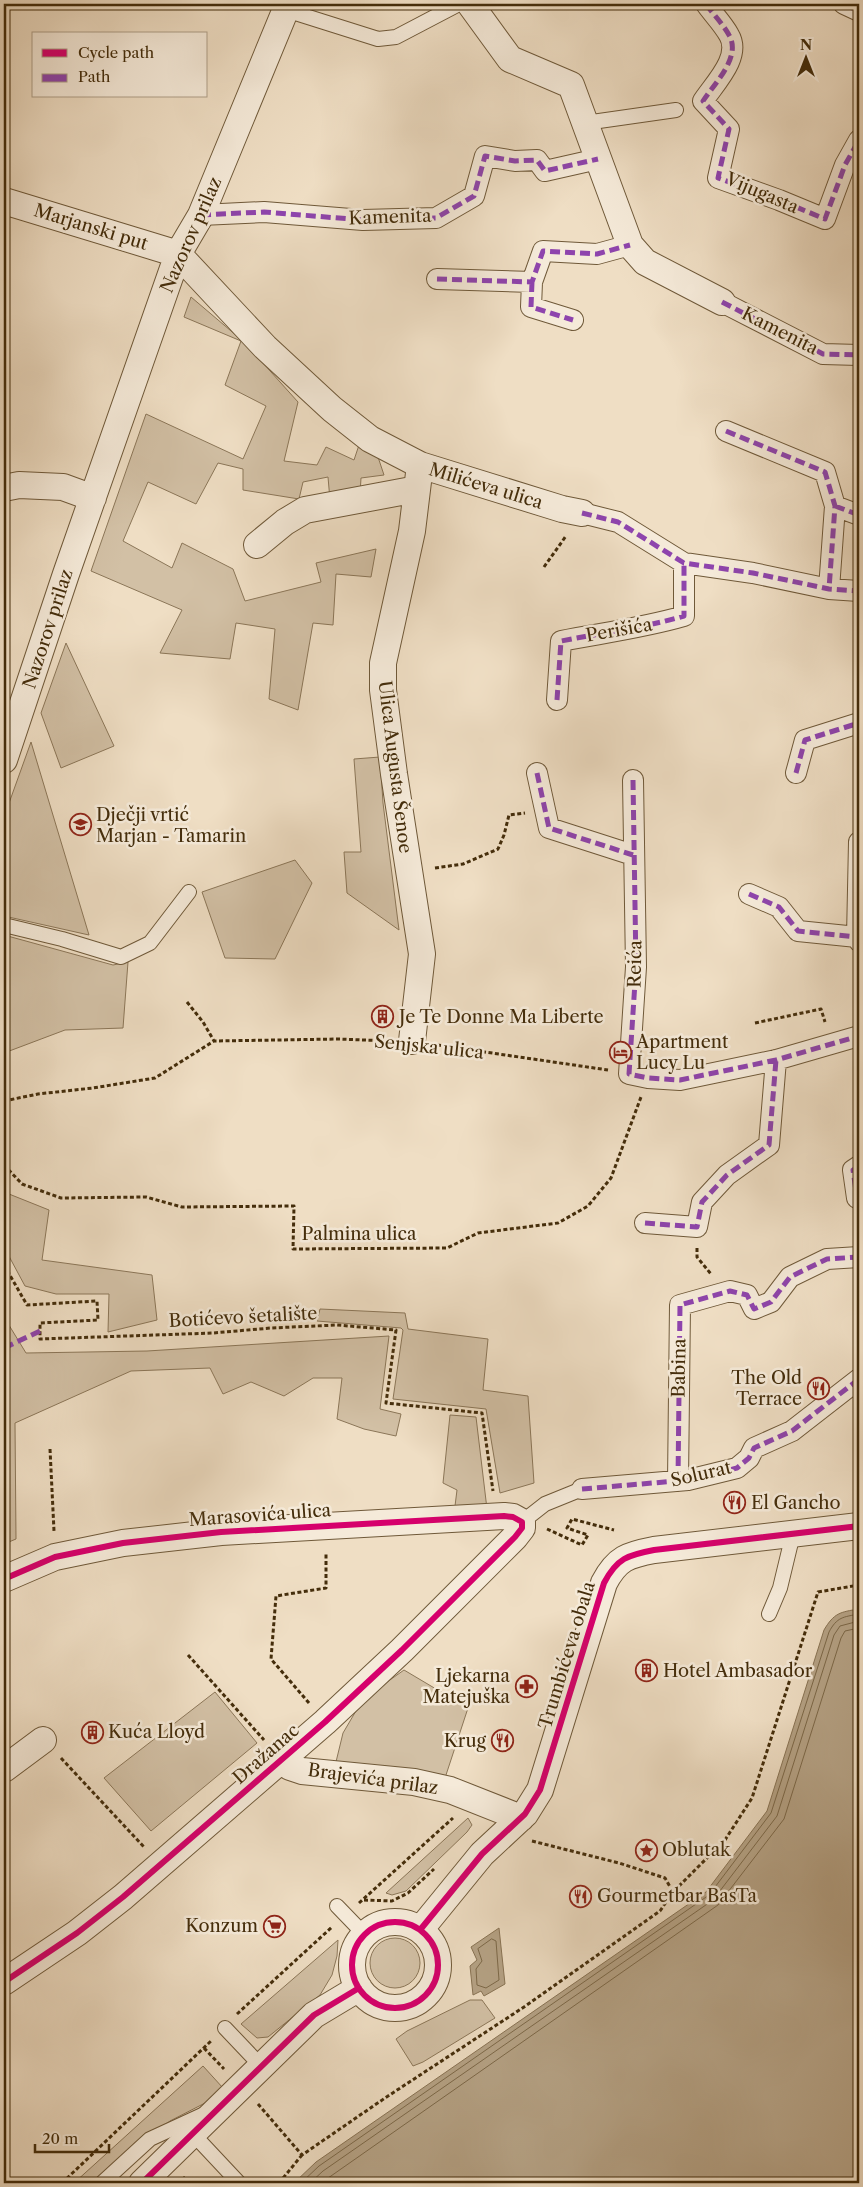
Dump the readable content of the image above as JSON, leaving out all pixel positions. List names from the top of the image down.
{
  "streets": {
    "street": [
      "Vijugasta",
      "Kamenita",
      "Marjanski put",
      "Nazorov prilaz",
      "Milićeva ulica",
      "Perišića",
      "Ulica Augusta Šenoe",
      "Reića",
      "Babina",
      "Solurat",
      "Marasovića ulica",
      "Trumbićeva obala",
      "Dražanac",
      "Brajevića prilaz"
    ],
    "path": ["Senjska ulica", "Palmina ulica", "Botićevo šetalište"]
  },
  "crossings": [
    ["Kamenita", "Nazorov prilaz"],
    ["Marjanski put", "Nazorov prilaz"],
    ["Marjanski put", "Milićeva ulica"],
    ["Nazorov prilaz", "Milićeva ulica"],
    ["Milićeva ulica", "Perišića"],
    ["Milićeva ulica", "Ulica Augusta Šenoe"],
    ["Ulica Augusta Šenoe", "Senjska ulica"],
    ["Reića", "Senjska ulica"],
    ["Reića", "Palmina ulica"],
    ["Senjska ulica", "Palmina ulica"],
    ["Babina", "Solurat"],
    ["Solurat", "Marasovića ulica"],
    ["Solurat", "Dražanac"],
    ["Marasovića ulica", "Dražanac"],
    ["Trumbićeva obala", "Brajevića prilaz"],
    ["Dražanac", "Brajevića prilaz"]
  ],
  "places": {
    "school or university": ["Dječji vrtić Marjan - Tamarin"],
    "building": ["Je Te Donne Ma Liberte", "Hotel Ambasador", "Kuća Lloyd"],
    "hotel": ["Apartment Lucy Lu"],
    "restaurant": [
      "The Old Terrace",
      "El Gancho",
      "Krug",
      "Gourmetbar BasTa"
    ],
    "pharmacy": ["Ljekarna Matejuška"],
    "place": ["Oblutak"],
    "supermarket": ["Konzum"]
  },
  "legend": ["Cycle path", "Path"],
  "scale_bar": "20 m",
  "north": "top"
}
